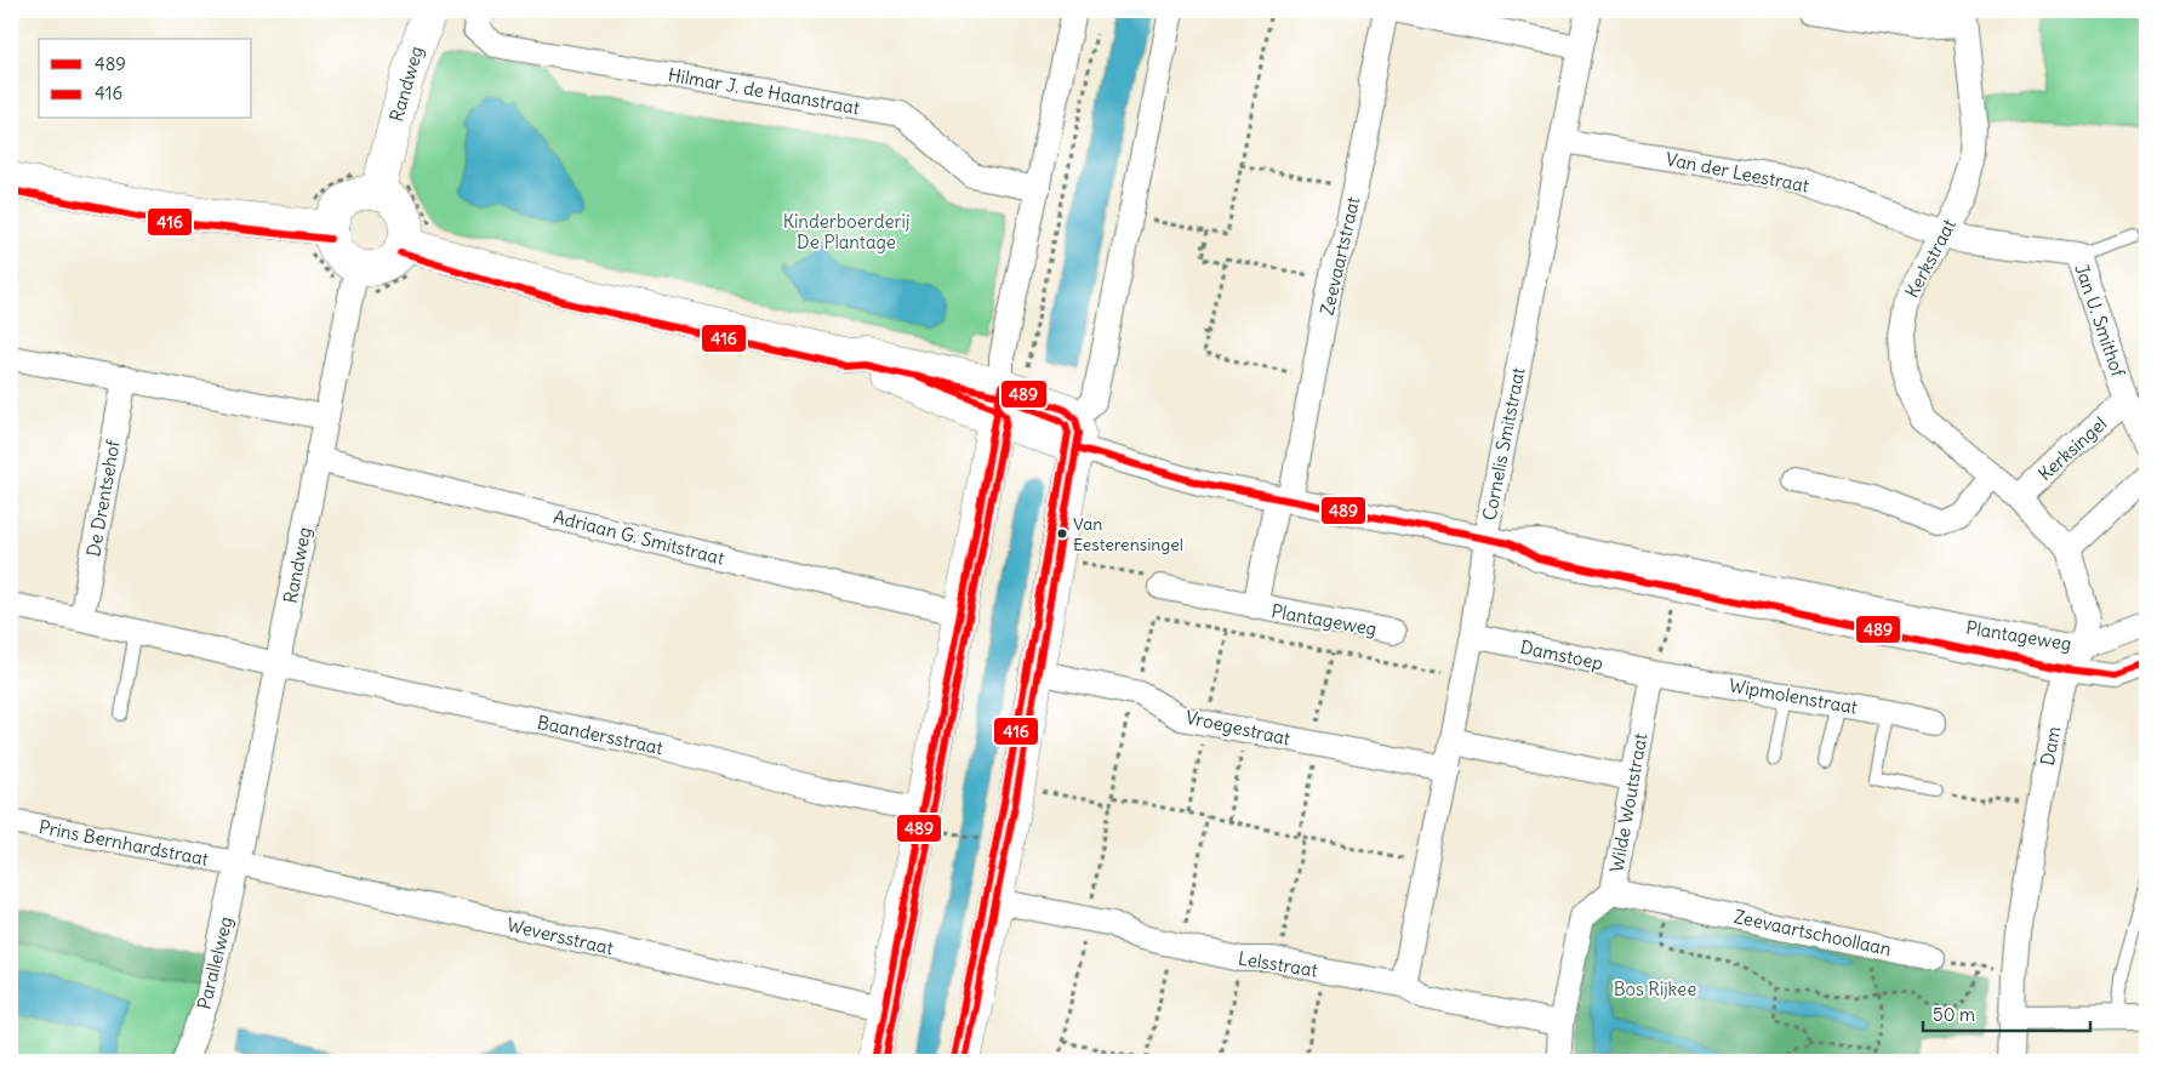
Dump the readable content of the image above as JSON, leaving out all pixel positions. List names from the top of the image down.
{
  "streets": {
    "street": [
      "Randweg",
      "Hilmar J. de Haanstraat",
      "Van der Leestraat",
      "Zeevaartstraat",
      "Kerkstraat",
      "Jan U. Smithof",
      "Cornelis Smitstraat",
      "Kerksingel",
      "De Drentsehof",
      "Adriaan G. Smitstraat",
      "Plantageweg",
      "Damstoep",
      "Wipmolenstraat",
      "Vroegestraat",
      "Baandersstraat",
      "Dam",
      "Wilde Woutstraat",
      "Prins Bernhardstraat",
      "Zeevaartschoollaan",
      "Weversstraat",
      "Parallelweg",
      "Lelsstraat"
    ]
  },
  "crossings": [
    ["Randweg", "Adriaan G. Smitstraat"],
    ["Randweg", "Baandersstraat"],
    ["Randweg", "Prins Bernhardstraat"],
    ["Randweg", "Weversstraat"],
    ["Randweg", "Parallelweg"],
    ["Van der Leestraat", "Kerkstraat"],
    ["Van der Leestraat", "Jan U. Smithof"],
    ["Van der Leestraat", "Cornelis Smitstraat"],
    ["Zeevaartstraat", "Plantageweg"],
    ["Kerkstraat", "Jan U. Smithof"],
    ["Kerkstraat", "Kerksingel"],
    ["Jan U. Smithof", "Kerksingel"],
    ["Cornelis Smitstraat", "Plantageweg"],
    ["Cornelis Smitstraat", "Damstoep"],
    ["Cornelis Smitstraat", "Vroegestraat"],
    ["Cornelis Smitstraat", "Lelsstraat"],
    ["Plantageweg", "Dam"],
    ["Damstoep", "Wipmolenstraat"],
    ["Damstoep", "Wilde Woutstraat"],
    ["Wipmolenstraat", "Wilde Woutstraat"],
    ["Wilde Woutstraat", "Zeevaartschoollaan"],
    ["Wilde Woutstraat", "Lelsstraat"],
    ["Prins Bernhardstraat", "Weversstraat"],
    ["Prins Bernhardstraat", "Parallelweg"],
    ["Weversstraat", "Parallelweg"]
  ],
  "parks": ["Kinderboerderij De Plantage", "Bos Rijkee"],
  "places": ["Van Eesterensingel"],
  "lines": ["transit line 416", "transit line 489"],
  "legend": ["489", "416"],
  "scale_bar": "50 m"
}
